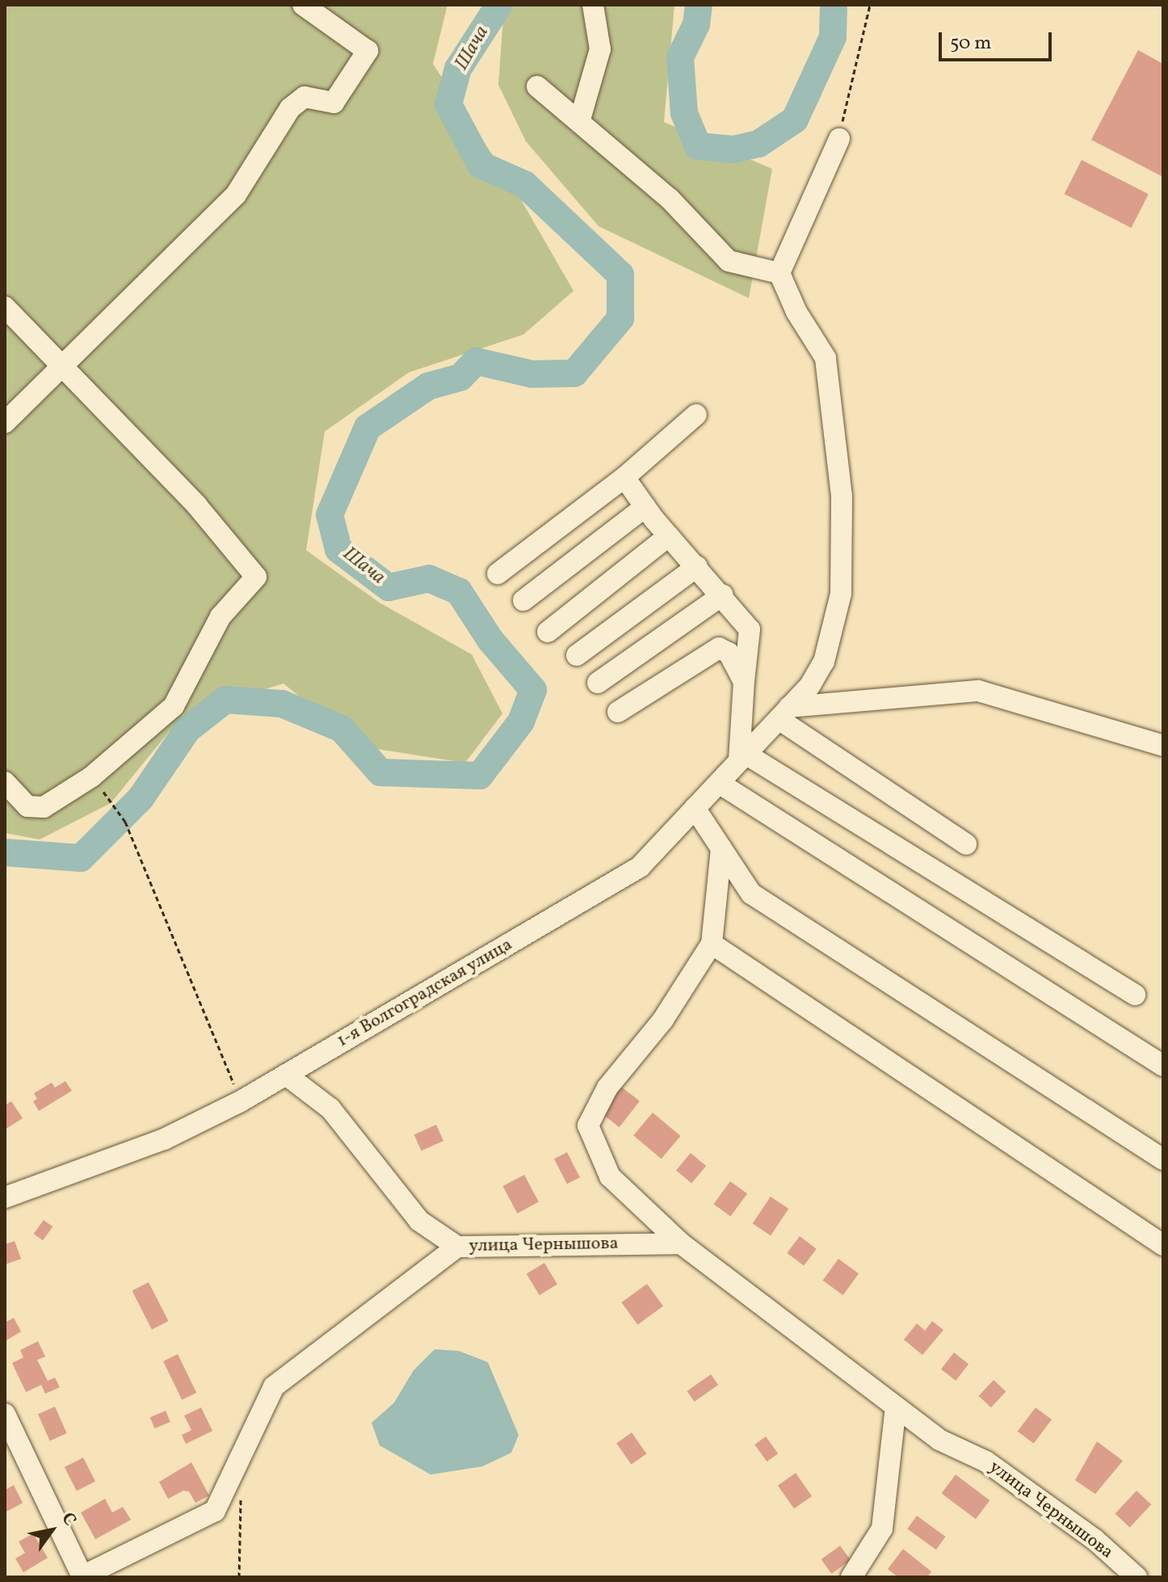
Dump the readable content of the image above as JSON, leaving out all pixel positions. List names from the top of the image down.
{
  "streets": {
    "street": ["1-я Волгоградская улица", "улица Чернышова"]
  },
  "crossings": [
    ["1-я Волгоградская улица", "улица Чернышова"]
  ],
  "water": ["Шача"],
  "scale_bar": "50 m",
  "north": "top right"
}
